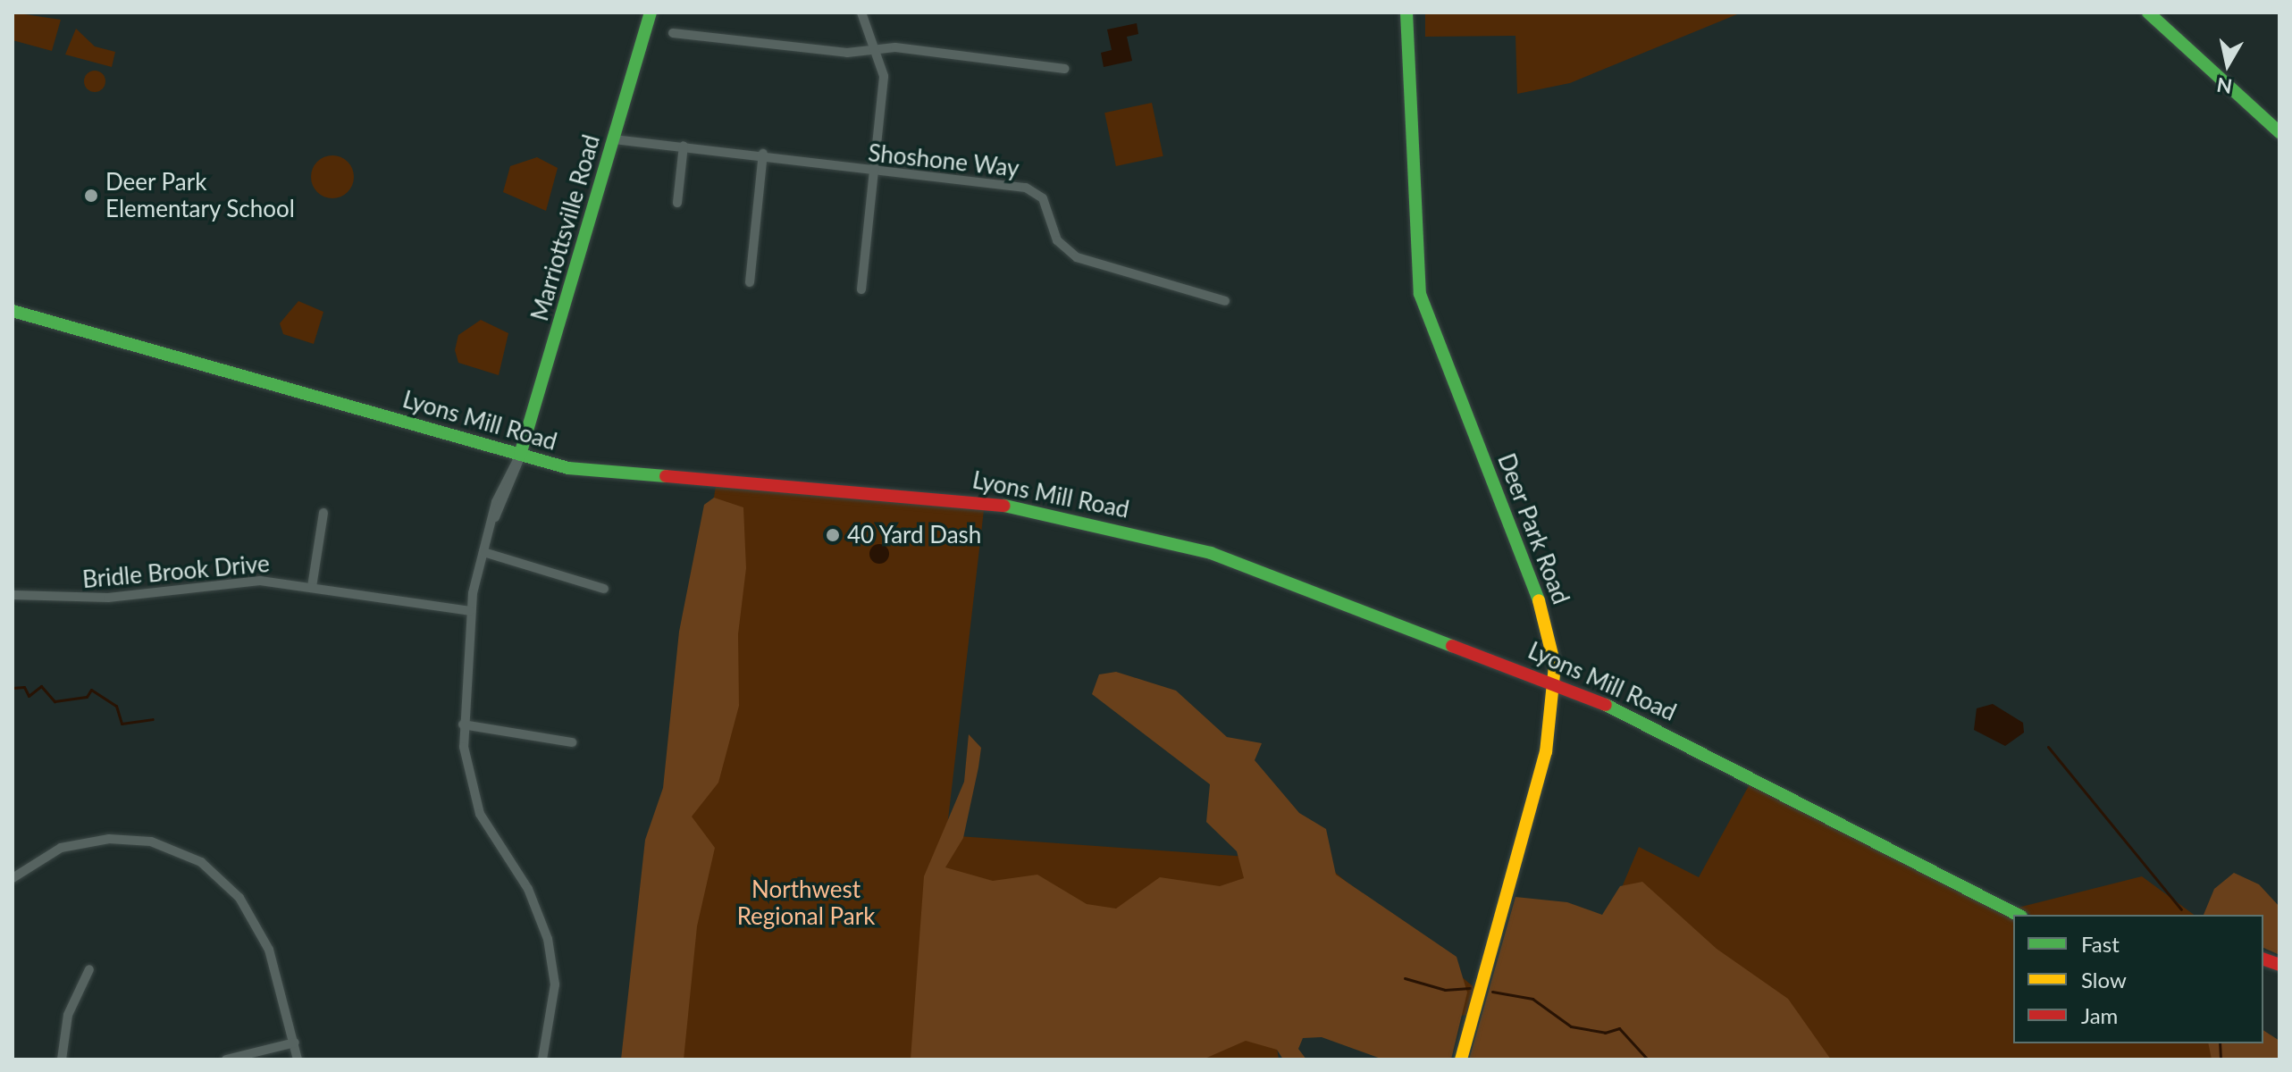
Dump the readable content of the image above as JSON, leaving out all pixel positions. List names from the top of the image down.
{
  "streets": {
    "main road": ["Marriottsville Road", "Lyons Mill Road", "Deer Park Road"],
    "street": ["Shoshone Way", "Bridle Brook Drive"]
  },
  "crossings": [
    ["Shoshone Way", "Marriottsville Road"],
    ["Marriottsville Road", "Lyons Mill Road"],
    ["Marriottsville Road", "Bridle Brook Drive"],
    ["Lyons Mill Road", "Deer Park Road"]
  ],
  "parks": ["Northwest Regional Park"],
  "places": ["Deer Park Elementary School", "40 Yard Dash"],
  "legend": ["Fast", "Slow", "Jam"],
  "north": "bottom"
}
